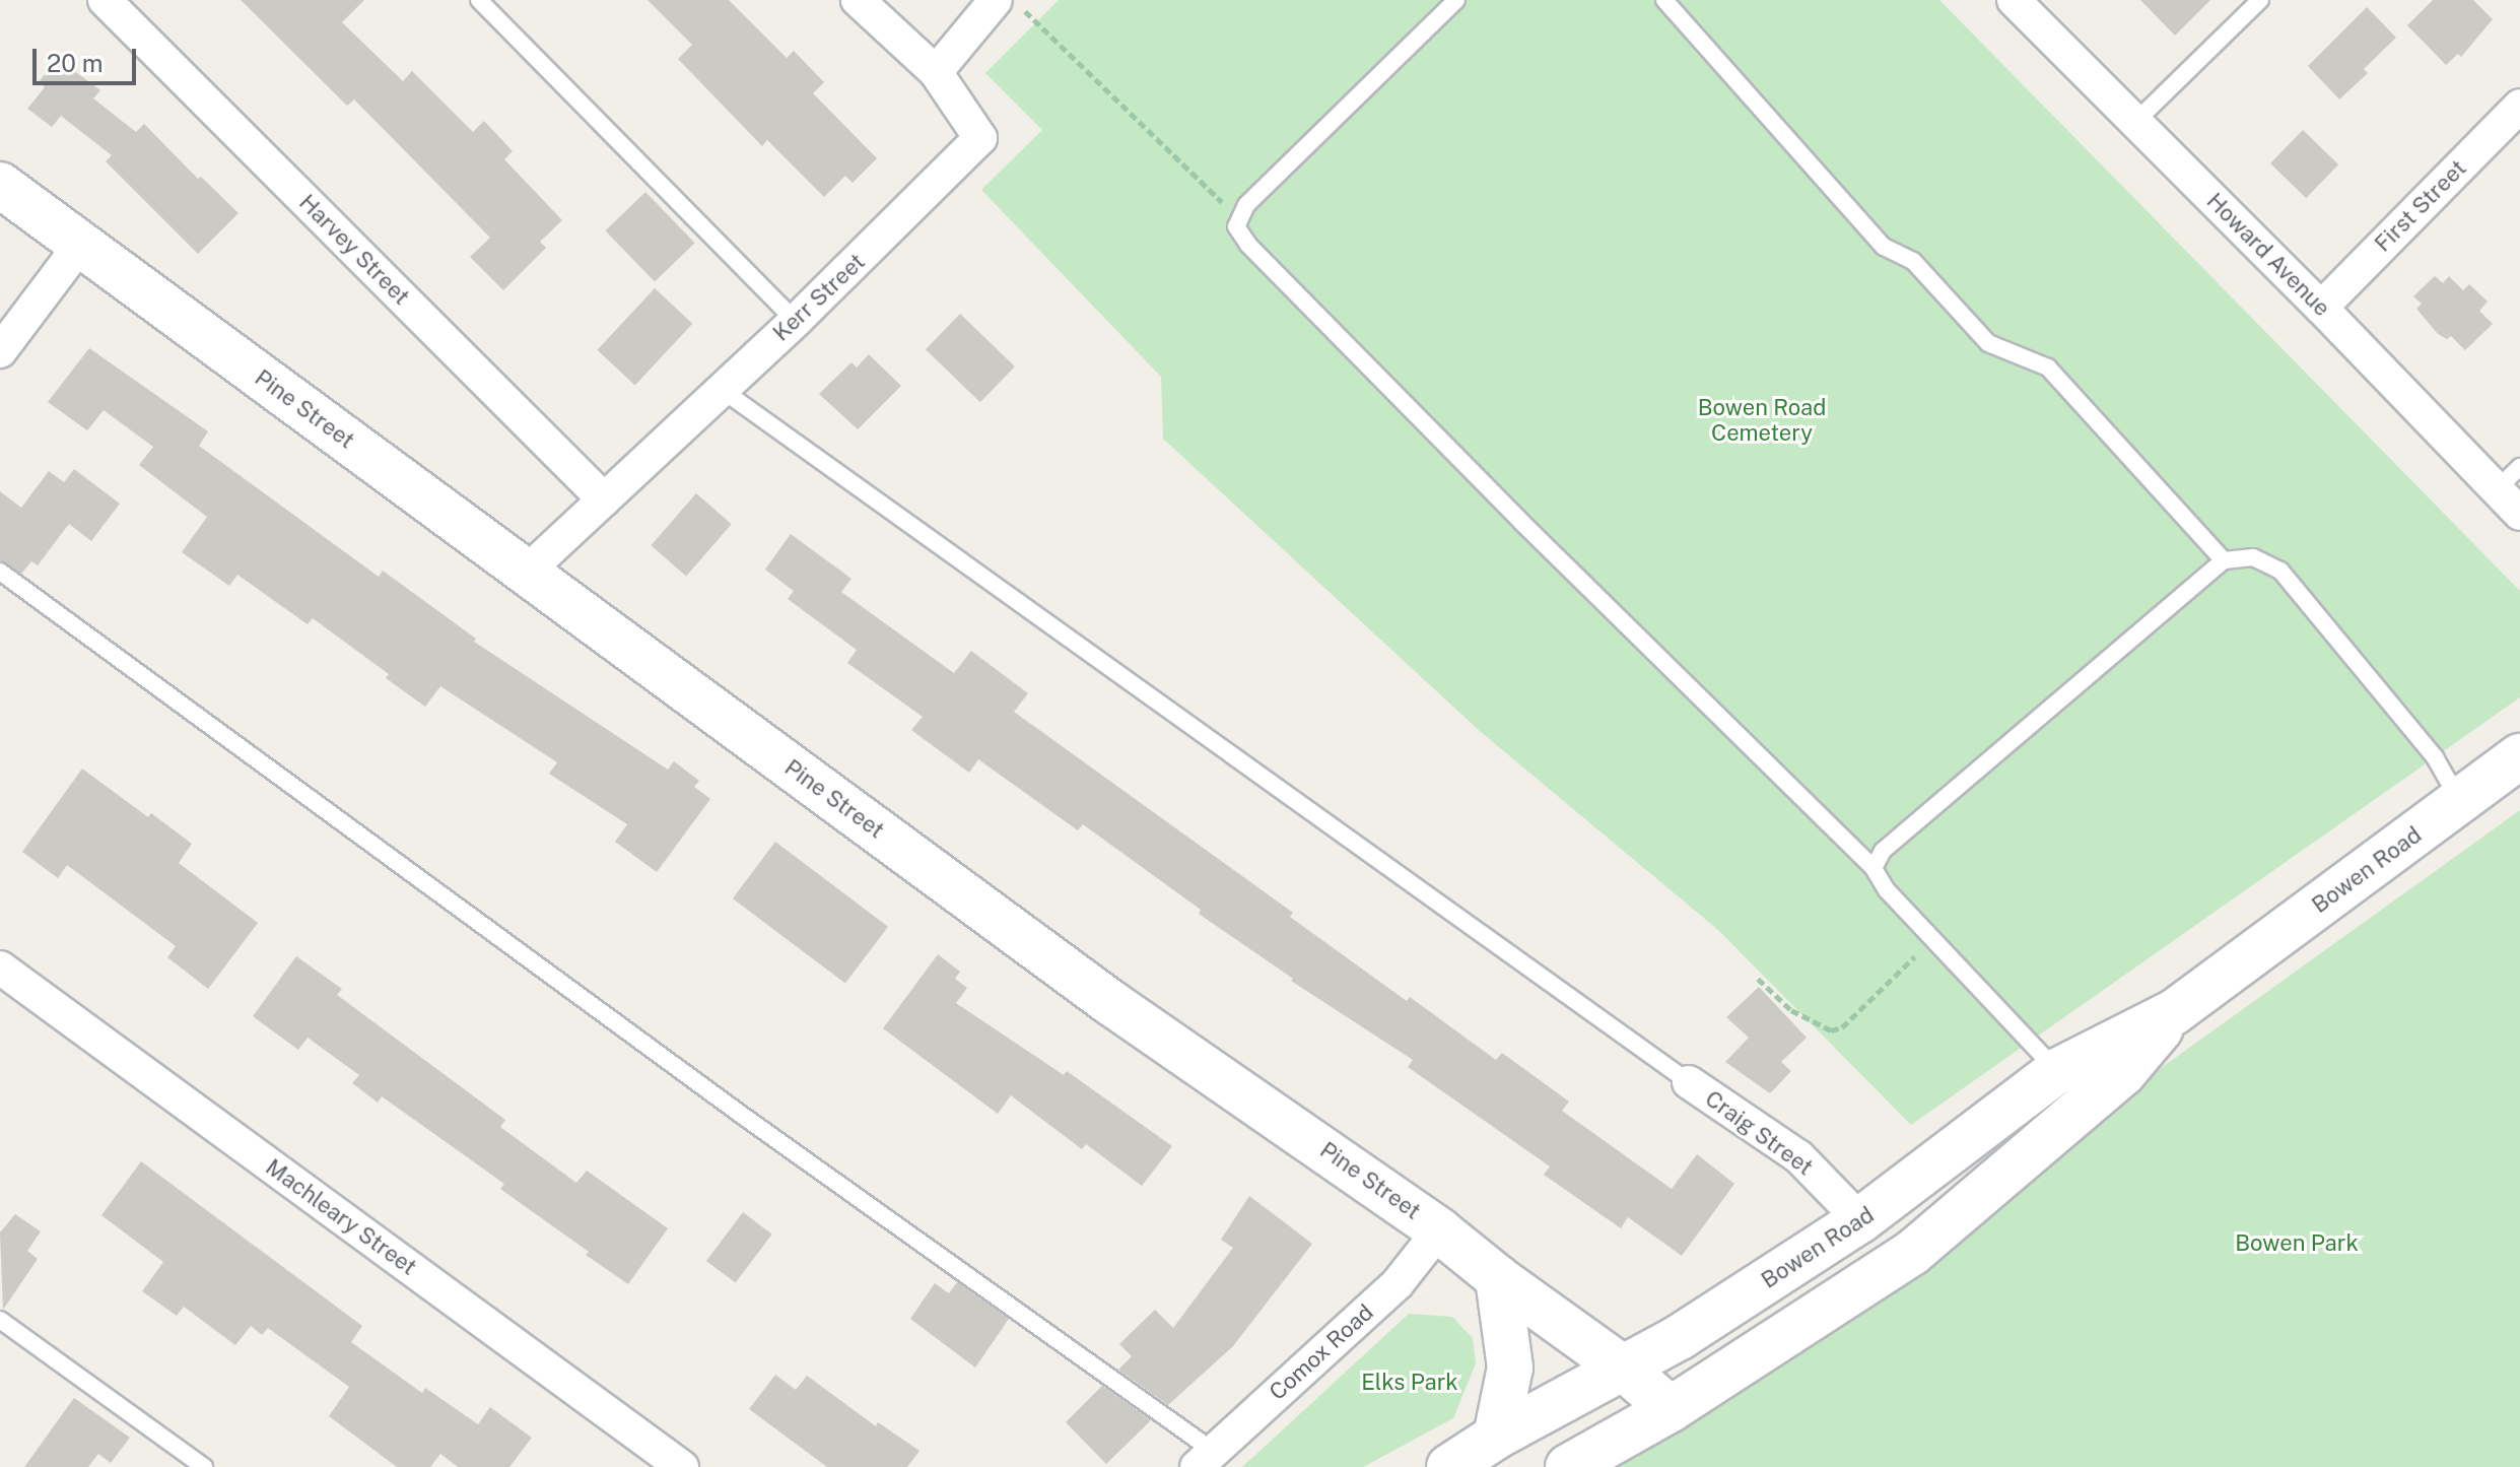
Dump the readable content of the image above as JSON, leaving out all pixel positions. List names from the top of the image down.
{
  "streets": {
    "main road": ["Pine Street", "Bowen Road"],
    "street": [
      "First Street",
      "Harvey Street",
      "Howard Avenue",
      "Kerr Street",
      "Craig Street",
      "Machleary Street",
      "Comox Road"
    ]
  },
  "crossings": [
    ["First Street", "Howard Avenue"],
    ["Harvey Street", "Kerr Street"],
    ["Kerr Street", "Pine Street"],
    ["Pine Street", "Bowen Road"],
    ["Pine Street", "Comox Road"],
    ["Bowen Road", "Craig Street"]
  ],
  "parks": ["Bowen Road Cemetery", "Bowen Park", "Elks Park"],
  "scale_bar": "20 m"
}
